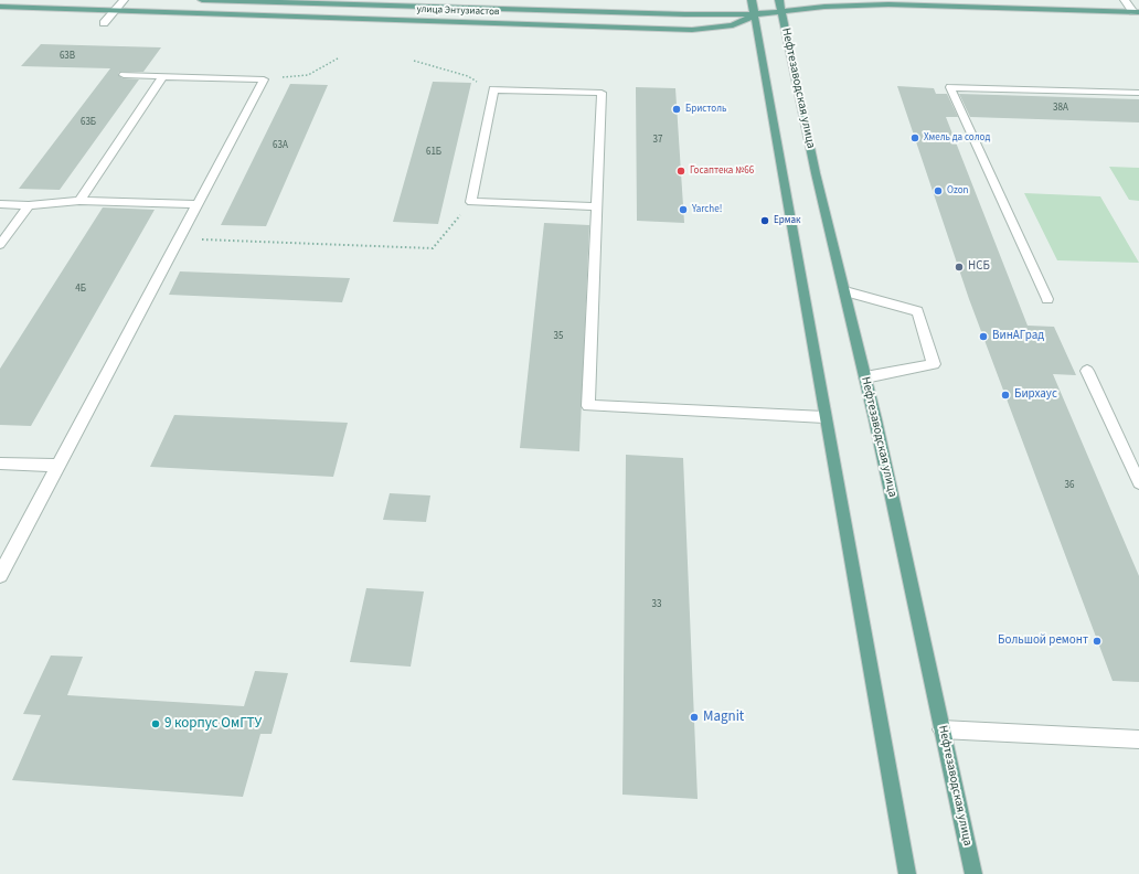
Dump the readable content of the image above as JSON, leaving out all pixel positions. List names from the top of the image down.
{
  "streets": {
    "main road": ["улица Энтузиастов", "Нефтезаводская улица"]
  },
  "crossings": [
    ["улица Энтузиастов", "Нефтезаводская улица"]
  ],
  "places": [
    "Бристоль",
    "Хмель да солод",
    "Госаптека №66",
    "Ozon",
    "Yarche!",
    "Ермак",
    "НСБ",
    "ВинАГрад",
    "Бирхаус",
    "Большой ремонт",
    "Magnit",
    "9 корпус ОмГТУ"
  ],
  "house_numbers": [
    "63В",
    "38А",
    "63Б",
    "37",
    "63А",
    "61Б",
    "4Б",
    "35",
    "36",
    "33"
  ]
}
